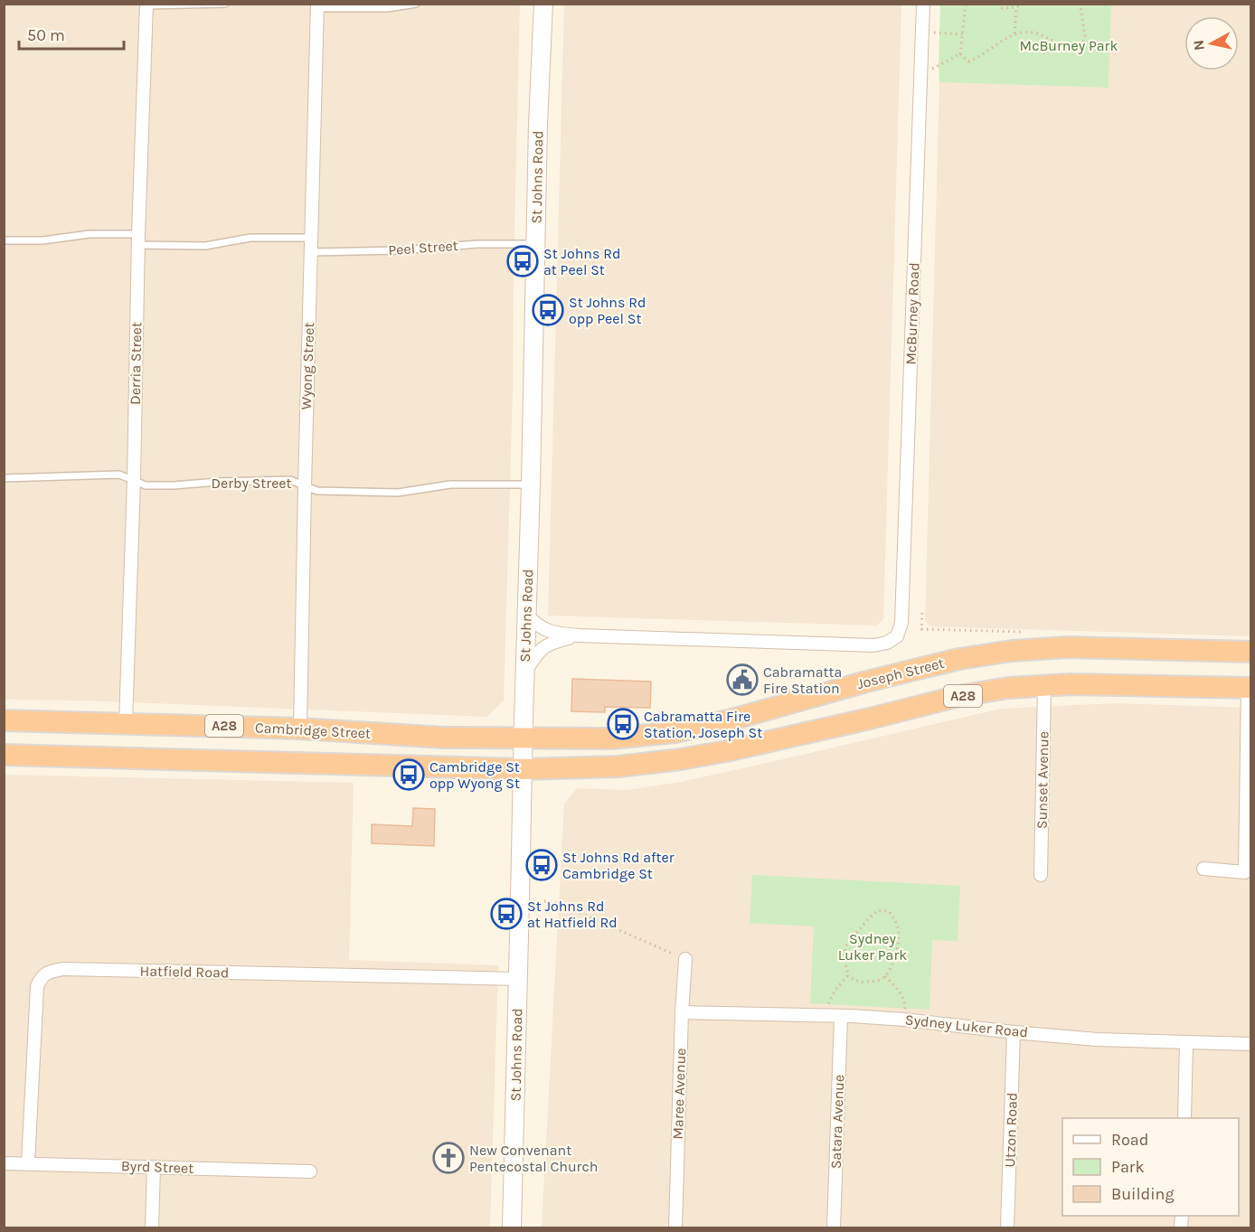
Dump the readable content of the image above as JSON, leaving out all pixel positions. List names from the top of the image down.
{
  "streets": {
    "highway": ["Joseph Street", "A28", "Cambridge Street"],
    "main road": ["St Johns Road"],
    "street": [
      "McBurney Road",
      "Derria Street",
      "Wyong Street",
      "Sunset Avenue",
      "Hatfield Road",
      "Sydney Luker Road",
      "Maree Avenue",
      "Satara Avenue",
      "Utzon Road",
      "Byrd Street"
    ],
    "lane": ["Peel Street", "Derby Street"]
  },
  "crossings": [
    ["St Johns Road", "Peel Street"],
    ["St Johns Road", "Derby Street"],
    ["St Johns Road", "Joseph Street"],
    ["St Johns Road", "A28"],
    ["St Johns Road", "Cambridge Street"],
    ["St Johns Road", "Hatfield Road"],
    ["Peel Street", "Wyong Street"],
    ["Derria Street", "Derby Street"],
    ["Derria Street", "Cambridge Street"],
    ["Wyong Street", "Derby Street"],
    ["Wyong Street", "Cambridge Street"],
    ["Joseph Street", "Cambridge Street"],
    ["A28", "Sunset Avenue"],
    ["Hatfield Road", "Byrd Street"],
    ["Sydney Luker Road", "Maree Avenue"],
    ["Sydney Luker Road", "Satara Avenue"],
    ["Sydney Luker Road", "Utzon Road"]
  ],
  "parks": ["McBurney Park", "Sydney Luker Park"],
  "places": {
    "bus stop": [
      "St Johns Rd at Peel St",
      "St Johns Rd opp Peel St",
      "Cabramatta Fire Station, Joseph St",
      "Cambridge St opp Wyong St",
      "St Johns Rd after Cambridge St",
      "St Johns Rd at Hatfield Rd"
    ],
    "public building": ["Cabramatta Fire Station"],
    "church": ["New Convenant Pentecostal Church"]
  },
  "legend": ["Road", "Park", "Building"],
  "scale_bar": "50 m",
  "north": "left"
}
